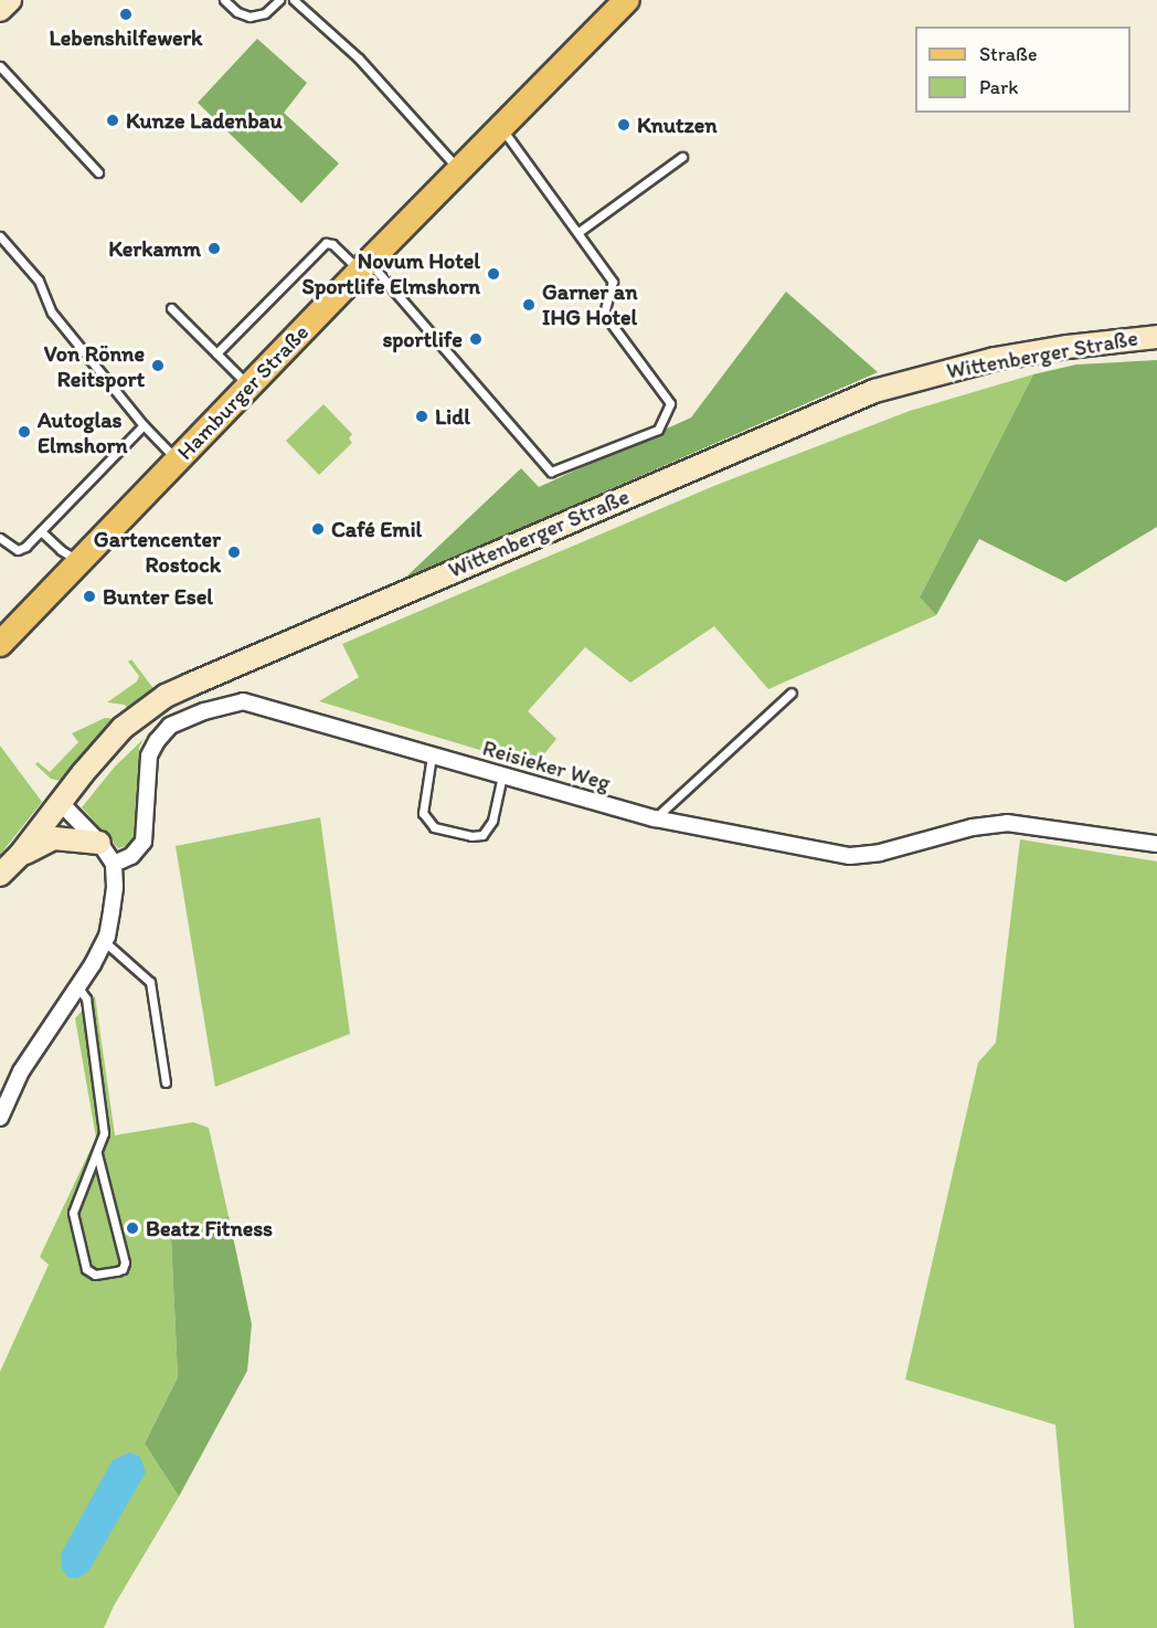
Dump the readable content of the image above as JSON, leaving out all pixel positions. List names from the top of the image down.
{
  "streets": {
    "main road": ["Wittenberger Straße", "Hamburger Straße"],
    "street": ["Reisieker Weg"]
  },
  "places": [
    "Lebenshilfewerk",
    "Kunze Ladenbau",
    "Knutzen",
    "Kerkamm",
    "Novum Hotel Sportlife Elmshorn",
    "Garner an IHG Hotel",
    "sportlife",
    "Von Rönne Reitsport",
    "Lidl",
    "Autoglas Elmshorn",
    "Café Emil",
    "Gartencenter Rostock",
    "Bunter Esel",
    "Beatz Fitness"
  ],
  "legend": ["Straße", "Park"]
}
